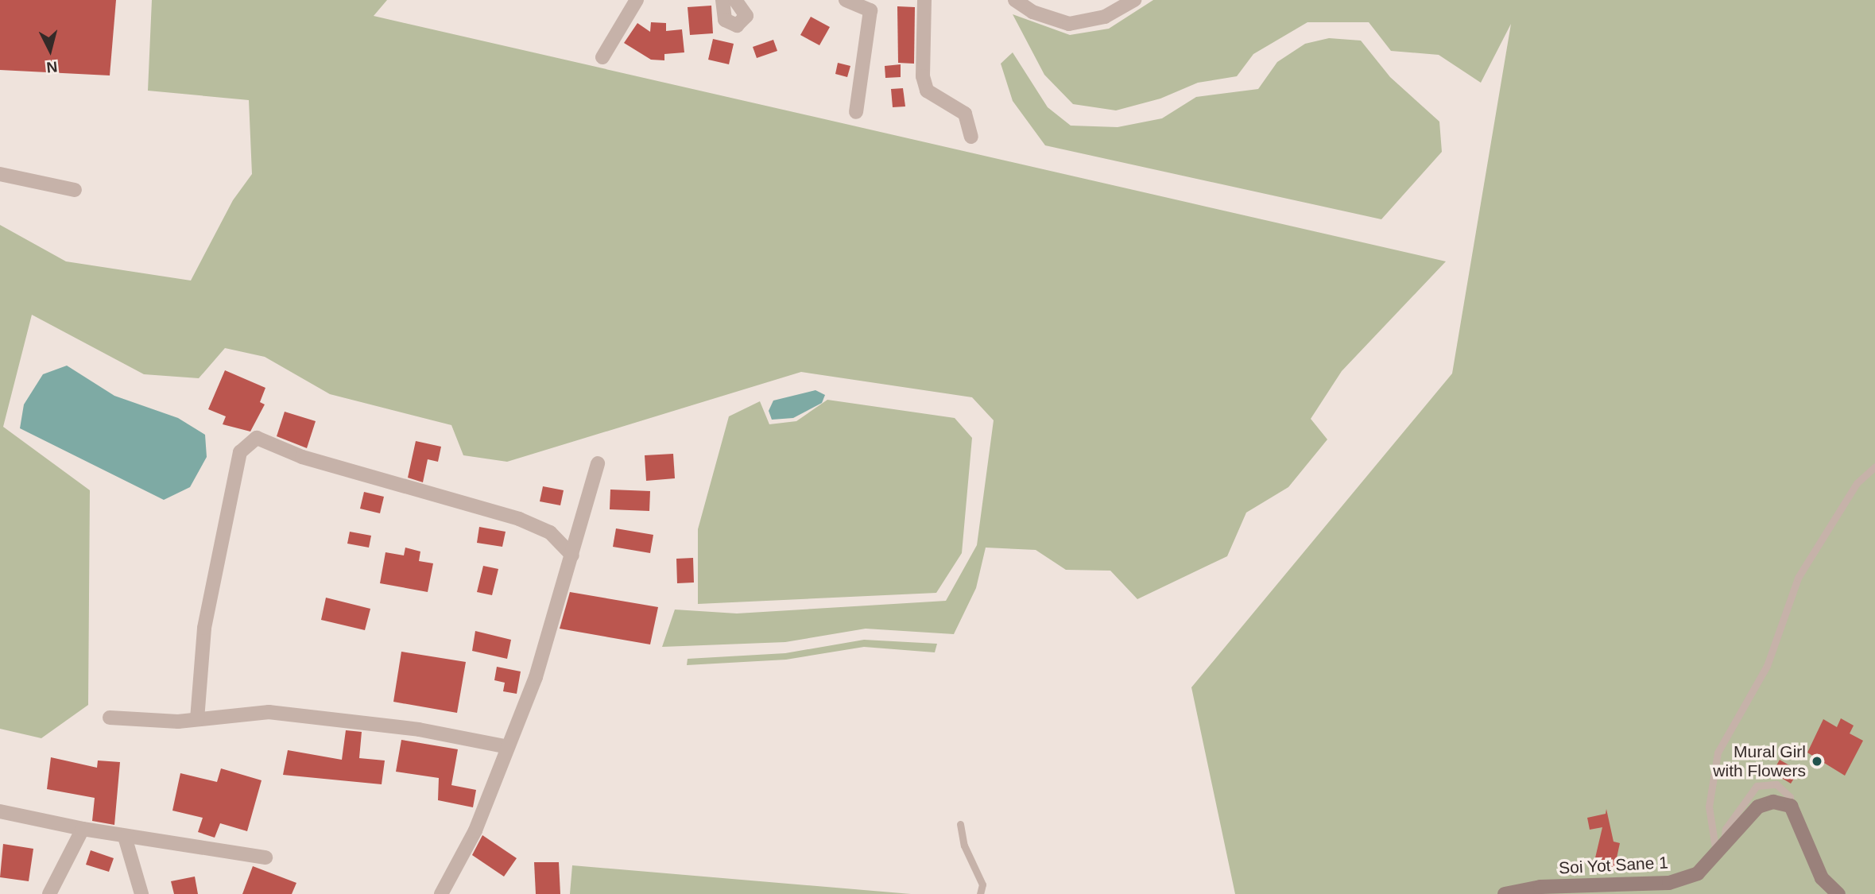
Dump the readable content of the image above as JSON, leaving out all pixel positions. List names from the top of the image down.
{
  "streets": {
    "street": ["Soi Yot Sane 1"]
  },
  "places": ["Mural Girl with Flowers"],
  "north": "bottom"
}
